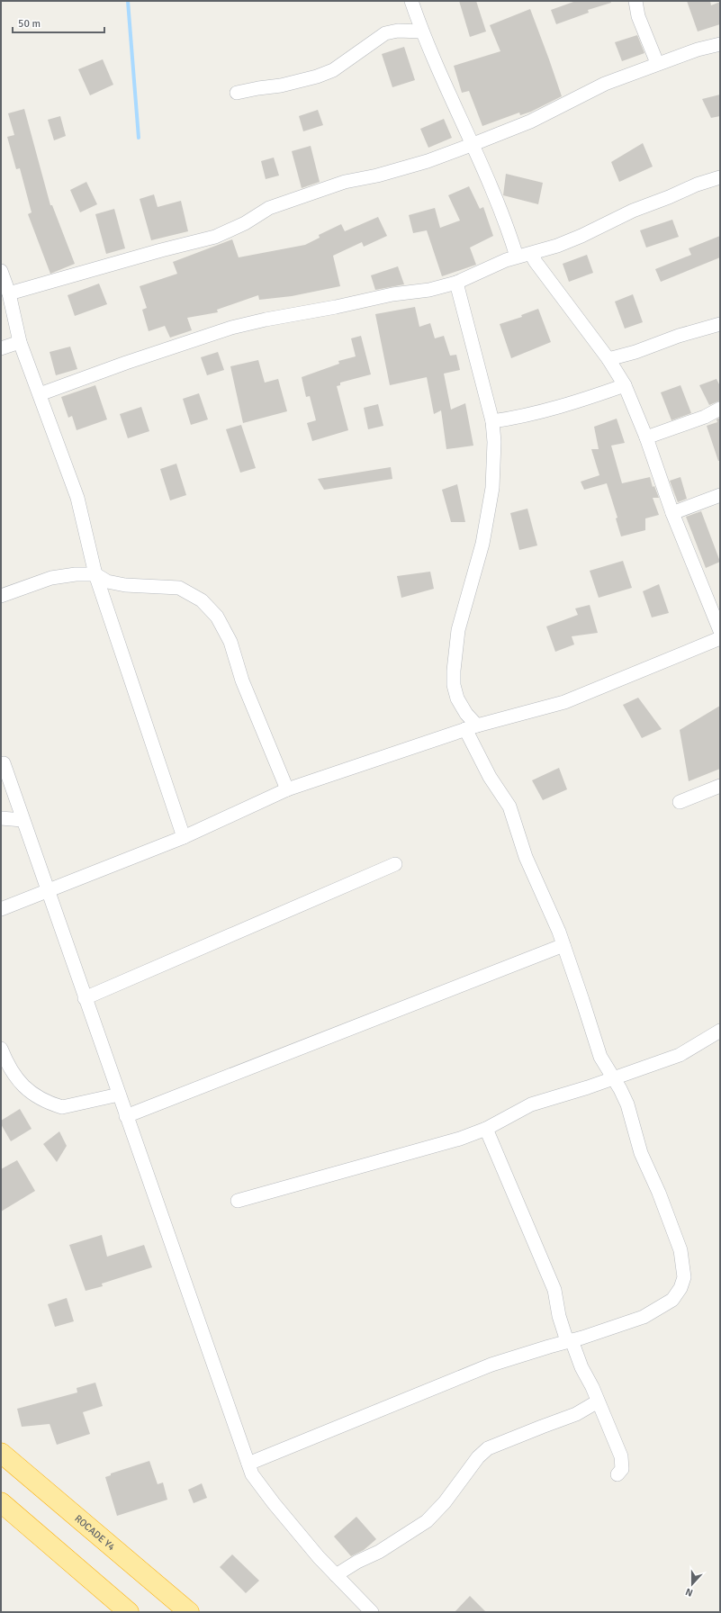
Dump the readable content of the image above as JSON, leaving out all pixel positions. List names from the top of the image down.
{
  "streets": {
    "highway": ["ROCADE Y4"]
  },
  "scale_bar": "50 m",
  "north": "bottom"
}
